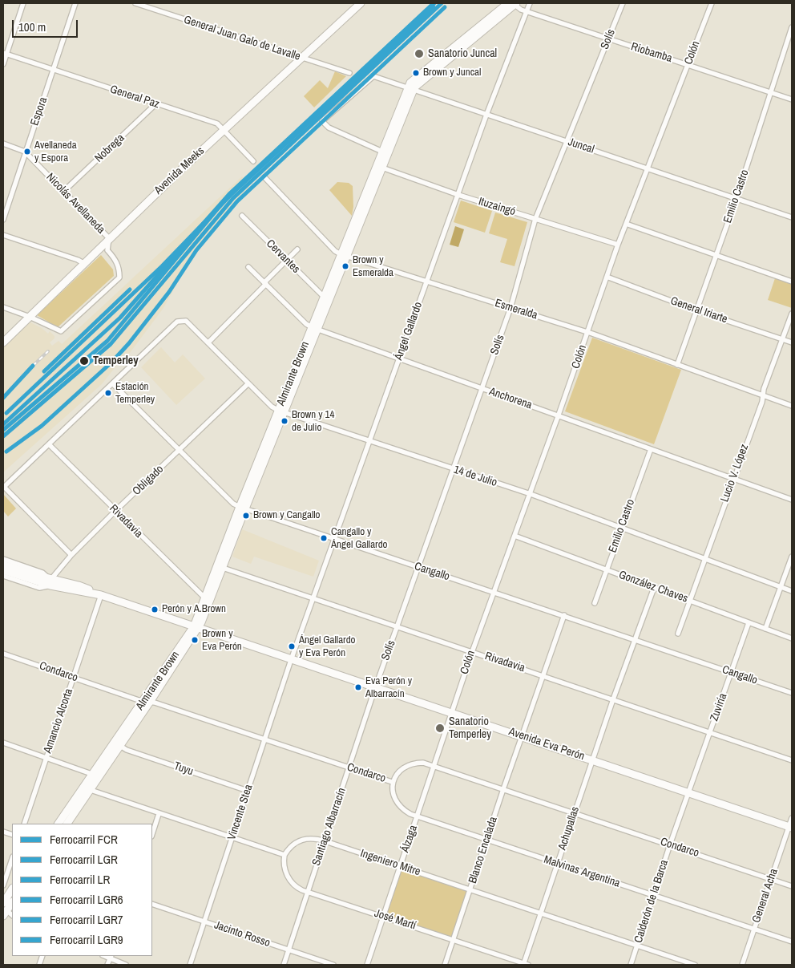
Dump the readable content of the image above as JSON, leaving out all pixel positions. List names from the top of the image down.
{
  "streets": {
    "main road": ["Avenida Meeks", "Almirante Brown", "Avenida Eva Perón"],
    "street": [
      "General Juan Galo de Lavalle",
      "Solís",
      "Riobamba",
      "Colón",
      "General Paz",
      "Espora",
      "Juncal",
      "Nobrega",
      "Emilio Castro",
      "Nicolás Avellaneda",
      "Ituzaingó",
      "Cervantes",
      "Esmeralda",
      "General Iriarte",
      "Ángel Gallardo",
      "Anchorena",
      "Lucio V. López",
      "14 de Julio",
      "Obligado",
      "Rivadavia",
      "Cangallo",
      "González Chaves",
      "Condarco",
      "Zuviría",
      "Amancio Alcorta",
      "Tuyu",
      "Vincente Stea",
      "Santiago Albarracín",
      "Achupallas",
      "Álzaga",
      "Blanco Encalada",
      "Ingeniero Mitre",
      "Malvinas Argentina",
      "General Acha",
      "Calderón de la Barca",
      "José Martí",
      "Jacinto Rosso"
    ]
  },
  "crossings": [
    ["General Juan Galo de Lavalle", "Avenida Meeks"],
    ["Solís", "Riobamba"],
    ["Solís", "Juncal"],
    ["Solís", "Ituzaingó"],
    ["Solís", "Esmeralda"],
    ["Solís", "Anchorena"],
    ["Solís", "14 de Julio"],
    ["Solís", "Rivadavia"],
    ["Solís", "Cangallo"],
    ["Solís", "Avenida Eva Perón"],
    ["Solís", "Santiago Albarracín"],
    ["Riobamba", "Colón"],
    ["Riobamba", "Emilio Castro"],
    ["Riobamba", "Ángel Gallardo"],
    ["Riobamba", "Almirante Brown"],
    ["Colón", "Juncal"],
    ["Colón", "Ituzaingó"],
    ["Colón", "Esmeralda"],
    ["Colón", "General Iriarte"],
    ["Colón", "Anchorena"],
    ["Colón", "14 de Julio"],
    ["Colón", "Rivadavia"],
    ["Colón", "Cangallo"],
    ["Colón", "González Chaves"],
    ["Colón", "Avenida Eva Perón"],
    ["Colón", "Álzaga"],
    ["General Paz", "Espora"],
    ["General Paz", "Nobrega"],
    ["General Paz", "Avenida Meeks"],
    ["Espora", "Nicolás Avellaneda"],
    ["Juncal", "Emilio Castro"],
    ["Juncal", "Ángel Gallardo"],
    ["Juncal", "Almirante Brown"],
    ["Nobrega", "Nicolás Avellaneda"],
    ["Avenida Meeks", "Nicolás Avellaneda"],
    ["Emilio Castro", "Esmeralda"],
    ["Emilio Castro", "General Iriarte"],
    ["Emilio Castro", "Anchorena"],
    ["Emilio Castro", "14 de Julio"],
    ["Emilio Castro", "González Chaves"],
    ["Ituzaingó", "Ángel Gallardo"],
    ["Ituzaingó", "Almirante Brown"],
    ["Cervantes", "Almirante Brown"],
    ["Esmeralda", "Ángel Gallardo"],
    ["Esmeralda", "Almirante Brown"],
    ["Esmeralda", "Lucio V. López"],
    ["General Iriarte", "Lucio V. López"],
    ["Ángel Gallardo", "Anchorena"],
    ["Ángel Gallardo", "14 de Julio"],
    ["Ángel Gallardo", "Rivadavia"],
    ["Ángel Gallardo", "Cangallo"],
    ["Ángel Gallardo", "Avenida Eva Perón"],
    ["Ángel Gallardo", "Vincente Stea"],
    ["Almirante Brown", "Anchorena"],
    ["Almirante Brown", "14 de Julio"],
    ["Almirante Brown", "Rivadavia"],
    ["Almirante Brown", "Cangallo"],
    ["Almirante Brown", "Condarco"],
    ["Almirante Brown", "Avenida Eva Perón"],
    ["Almirante Brown", "Tuyu"],
    ["Anchorena", "Lucio V. López"],
    ["Lucio V. López", "14 de Julio"],
    ["Lucio V. López", "González Chaves"],
    ["14 de Julio", "Obligado"],
    ["14 de Julio", "Cangallo"],
    ["Obligado", "Rivadavia"],
    ["Obligado", "Cangallo"],
    ["Obligado", "Avenida Eva Perón"],
    ["Rivadavia", "Zuviría"],
    ["Cangallo", "Zuviría"],
    ["González Chaves", "Zuviría"],
    ["Condarco", "Amancio Alcorta"],
    ["Condarco", "Vincente Stea"],
    ["Condarco", "Santiago Albarracín"],
    ["Condarco", "Achupallas"],
    ["Condarco", "Álzaga"],
    ["Condarco", "Blanco Encalada"],
    ["Condarco", "Malvinas Argentina"],
    ["Condarco", "General Acha"],
    ["Condarco", "Calderón de la Barca"],
    ["Zuviría", "Avenida Eva Perón"],
    ["Zuviría", "Calderón de la Barca"],
    ["Amancio Alcorta", "Avenida Eva Perón"],
    ["Avenida Eva Perón", "Vincente Stea"],
    ["Avenida Eva Perón", "Santiago Albarracín"],
    ["Avenida Eva Perón", "Achupallas"],
    ["Avenida Eva Perón", "Álzaga"],
    ["Avenida Eva Perón", "Blanco Encalada"],
    ["Avenida Eva Perón", "General Acha"],
    ["Avenida Eva Perón", "Calderón de la Barca"],
    ["Tuyu", "Vincente Stea"],
    ["Vincente Stea", "Jacinto Rosso"],
    ["Santiago Albarracín", "Ingeniero Mitre"],
    ["Santiago Albarracín", "José Martí"],
    ["Santiago Albarracín", "Jacinto Rosso"],
    ["Achupallas", "Ingeniero Mitre"],
    ["Achupallas", "Malvinas Argentina"],
    ["Achupallas", "José Martí"],
    ["Álzaga", "Ingeniero Mitre"],
    ["Álzaga", "Malvinas Argentina"],
    ["Álzaga", "José Martí"],
    ["Blanco Encalada", "Ingeniero Mitre"],
    ["Blanco Encalada", "Malvinas Argentina"],
    ["Blanco Encalada", "José Martí"],
    ["Ingeniero Mitre", "Calderón de la Barca"],
    ["Ingeniero Mitre", "José Martí"],
    ["Malvinas Argentina", "General Acha"],
    ["Malvinas Argentina", "Calderón de la Barca"]
  ],
  "places": [
    "Sanatorio Juncal",
    "Brown y Juncal",
    "Avellaneda y Espora",
    "Brown y Esmeralda",
    "Temperley",
    "Estación Temperley",
    "Brown y 14 de Julio",
    "Brown y Cangallo",
    "Cangallo y Ángel Gallardo",
    "Perón y A.Brown",
    "Brown y Eva Perón",
    "Ángel Gallardo y Eva Perón",
    "Eva Perón y Albarracín",
    "Sanatorio Temperley"
  ],
  "lines": [
    "rail line FCR",
    "rail line LR",
    "rail line LGR6",
    "rail line LGR",
    "rail line LGR7",
    "rail line LGR9"
  ],
  "legend": [
    "Ferrocarril FCR",
    "Ferrocarril LGR",
    "Ferrocarril LR",
    "Ferrocarril LGR6",
    "Ferrocarril LGR7",
    "Ferrocarril LGR9"
  ],
  "scale_bar": "100 m"
}
